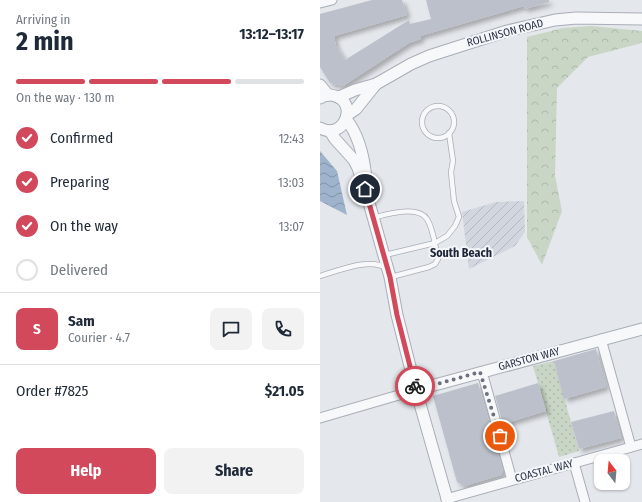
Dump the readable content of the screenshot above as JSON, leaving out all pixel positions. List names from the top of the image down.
{
  "streets": {
    "street": ["ROLLINSON ROAD", "GARSTON WAY", "COASTAL WAY"]
  },
  "districts": ["South Beach"],
  "north": "top",
  "page": {
    "heading": ["2 min", "Arriving in", "13:12–13:17"],
    "panel": [
      "Sam",
      "Courier · 4.7",
      "Order #7825",
      "$21.05"
    ],
    "bar": "On the way · 130 m",
    "list": [
      ["Confirmed", "12:43"],
      ["Preparing", "13:03"],
      ["On the way", "13:07"],
      "Delivered"
    ],
    "round": "S",
    "buttons": ["Help", "Share"]
  }
}
